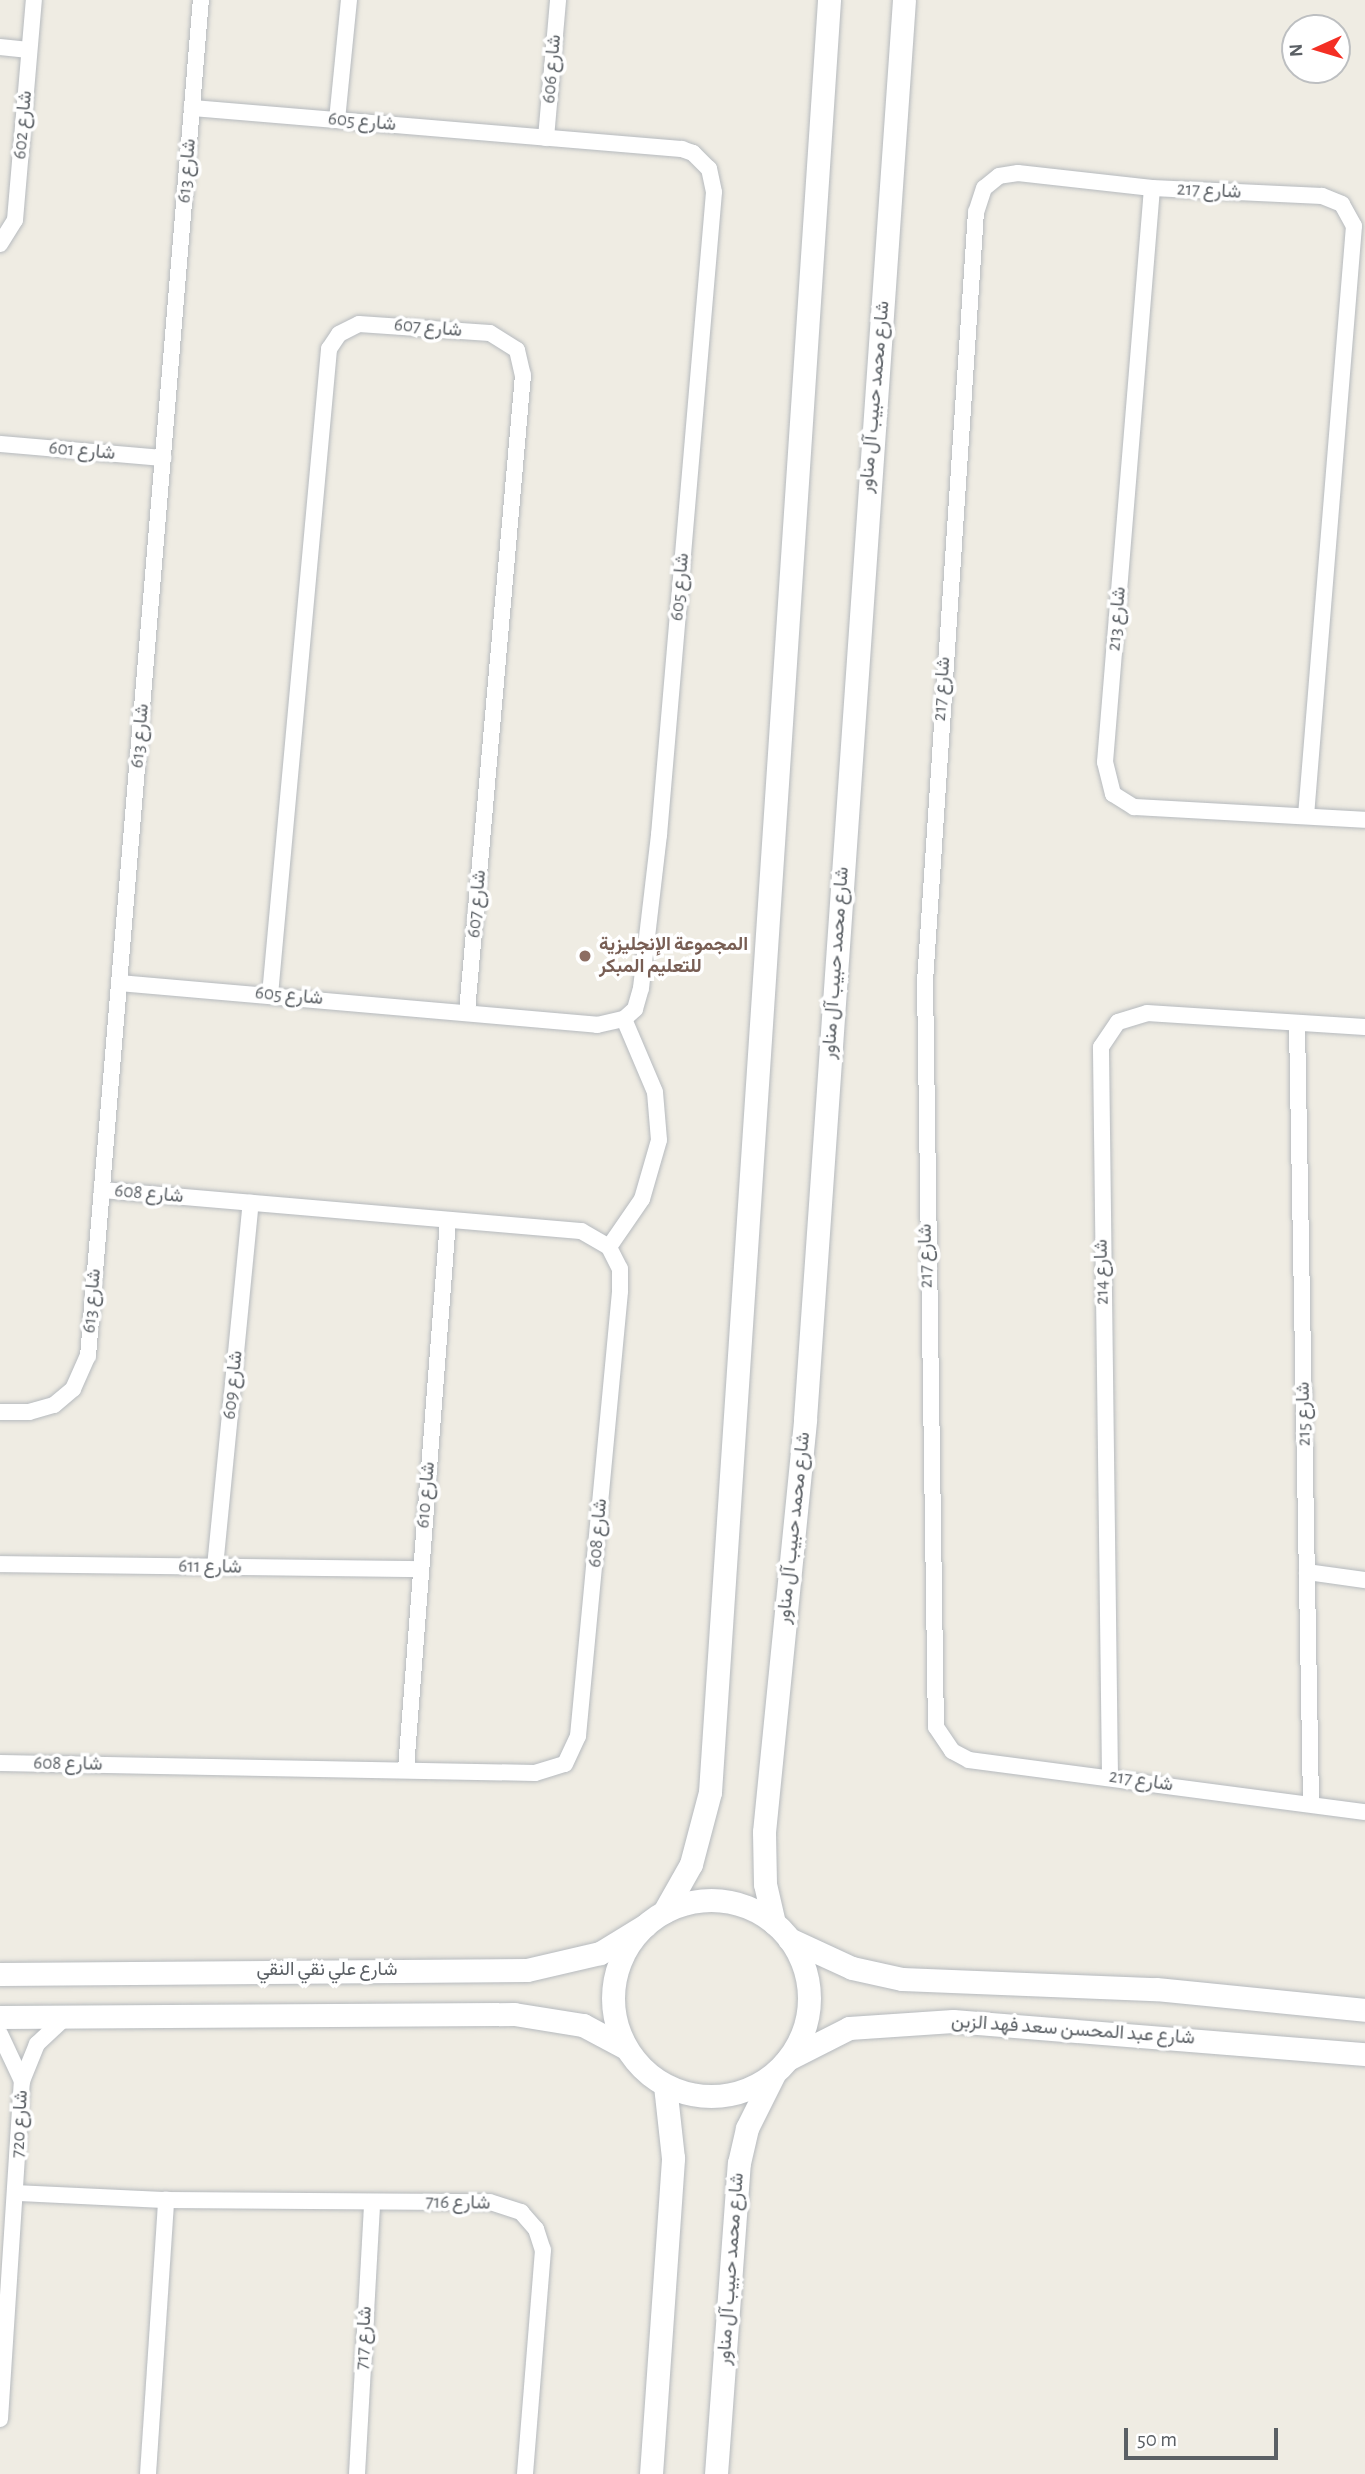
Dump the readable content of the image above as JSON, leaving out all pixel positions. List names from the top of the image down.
{
  "streets": {
    "main road": ["شارع محمد حبيب آل مناور", "شارع علي نقي النقي", "شارع عبد المحسن سعد فهد الزبن"],
    "street": [
      "شارع 606",
      "شارع 605",
      "شارع 602",
      "شارع 613",
      "شارع 217",
      "شارع 607",
      "شارع 601",
      "شارع 213",
      "شارع 608",
      "شارع 214",
      "شارع 609",
      "شارع 215",
      "شارع 610",
      "شارع 611",
      "شارع 720",
      "شارع 716",
      "شارع 717"
    ]
  },
  "crossings": [
    ["شارع 606", "شارع 605"],
    ["شارع 605", "شارع 613"],
    ["شارع 605", "شارع 607"],
    ["شارع 613", "شارع 601"],
    ["شارع 613", "شارع 608"],
    ["شارع 217", "شارع 213"],
    ["شارع 217", "شارع 214"],
    ["شارع 217", "شارع 215"],
    ["شارع محمد حبيب آل مناور", "شارع علي نقي النقي"],
    ["شارع محمد حبيب آل مناور", "شارع عبد المحسن سعد فهد الزبن"],
    ["شارع 608", "شارع 609"],
    ["شارع 608", "شارع 610"],
    ["شارع 214", "شارع 215"],
    ["شارع 609", "شارع 611"],
    ["شارع 610", "شارع 611"],
    ["شارع علي نقي النقي", "شارع عبد المحسن سعد فهد الزبن"],
    ["شارع 720", "شارع 716"],
    ["شارع 716", "شارع 717"]
  ],
  "places": ["المجموعة الإنجليزية للتعليم المبكر"],
  "scale_bar": "50 m",
  "north": "left"
}
